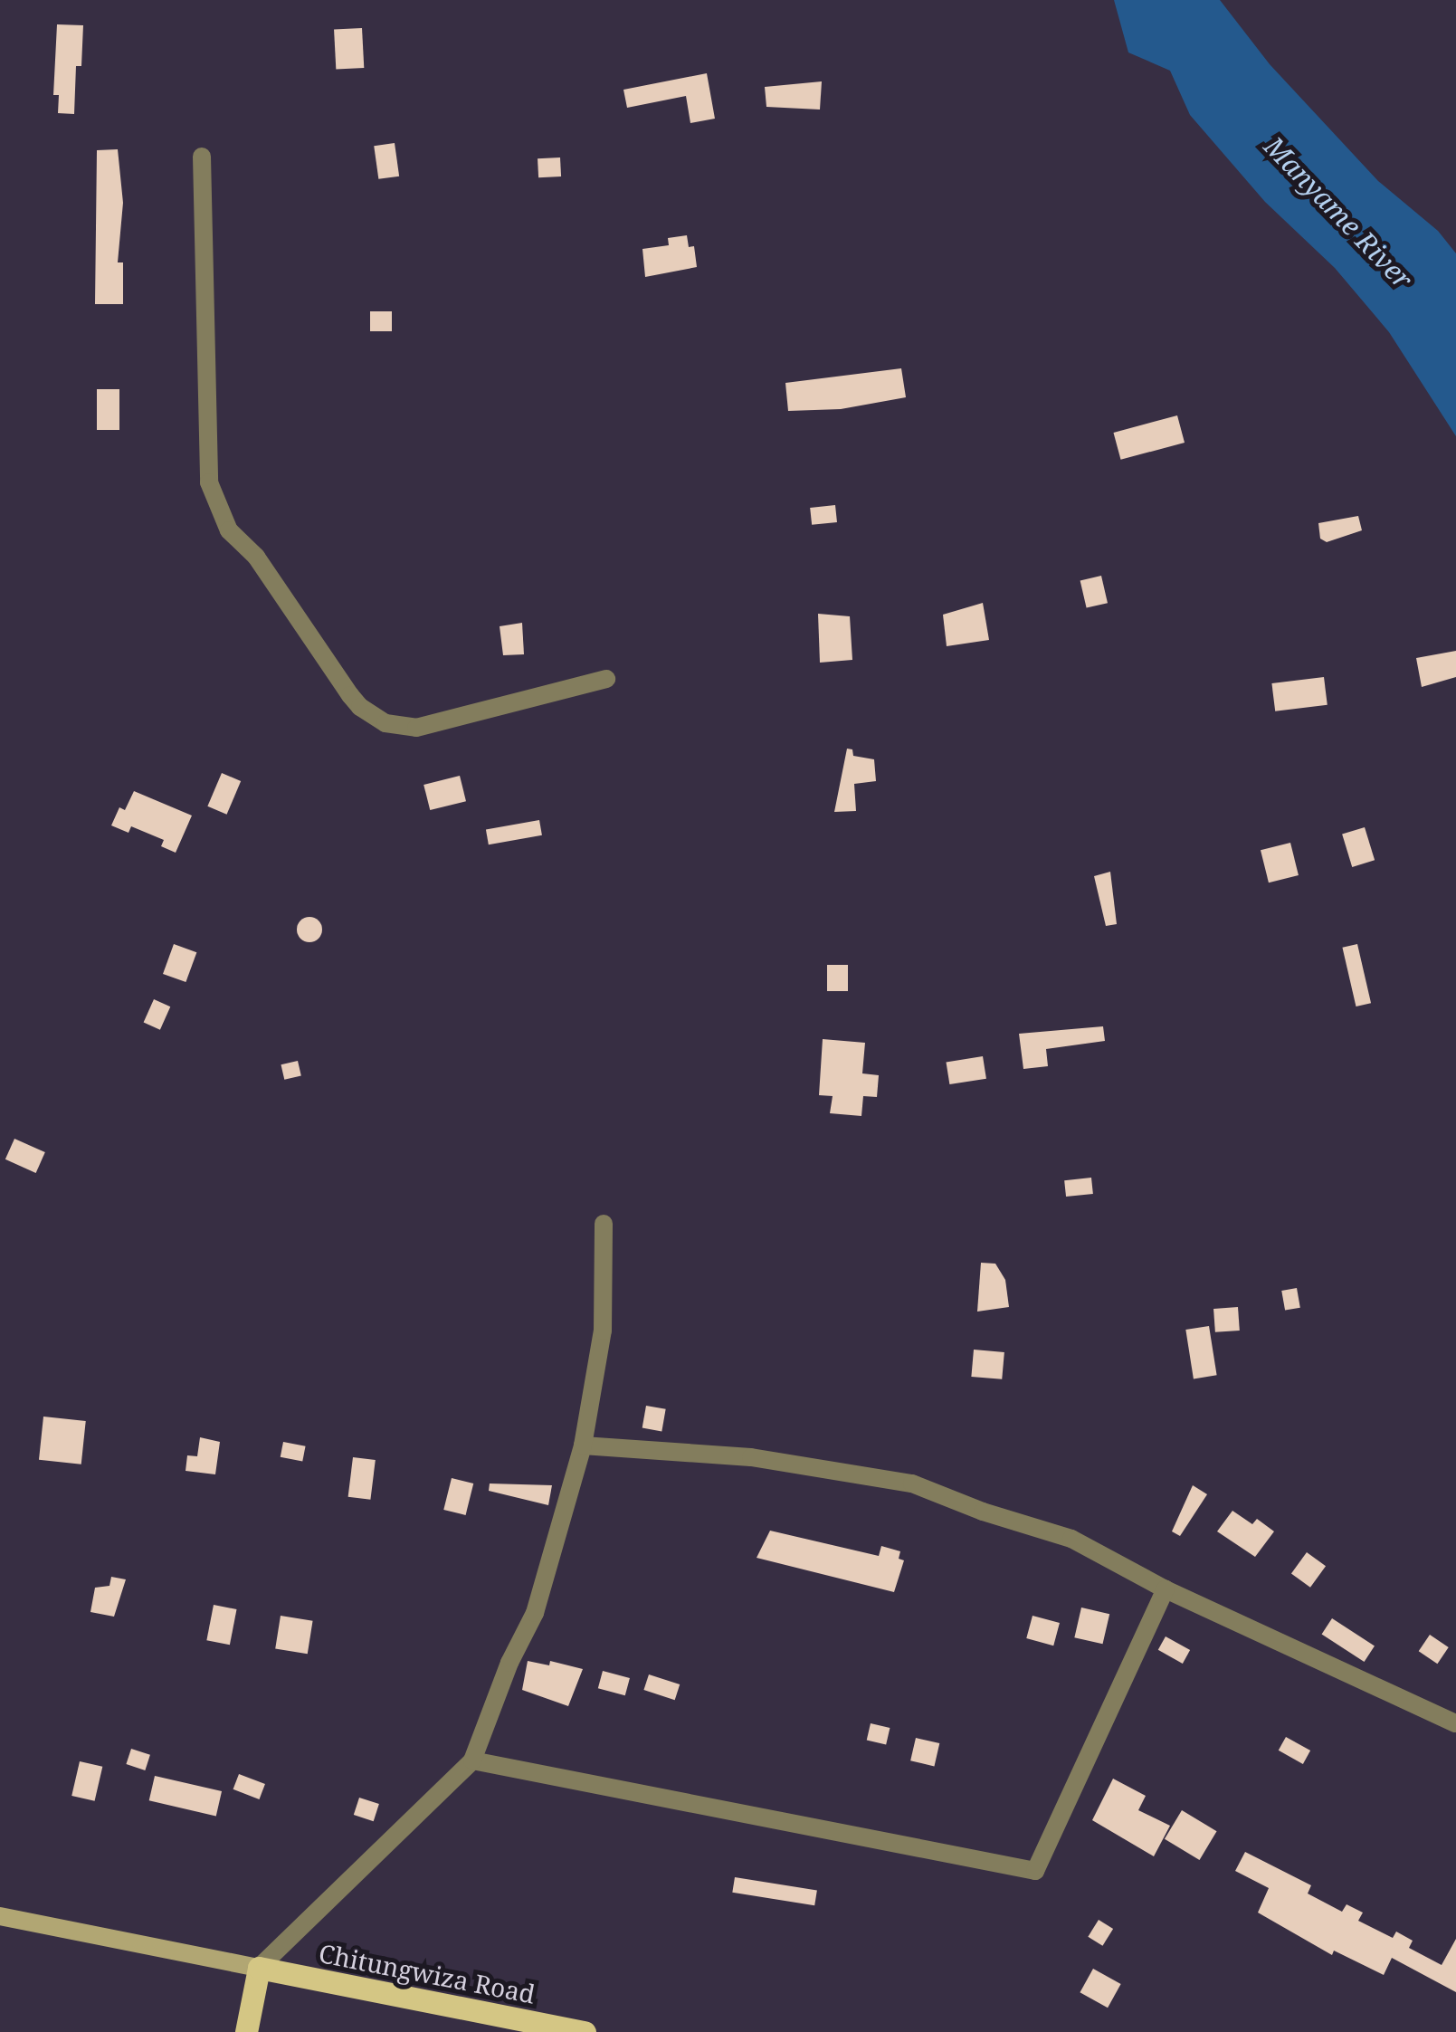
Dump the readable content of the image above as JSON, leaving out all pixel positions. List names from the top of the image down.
{
  "streets": {
    "main road": ["Chitungwiza Road"]
  },
  "water": ["Manyame River"]
}
